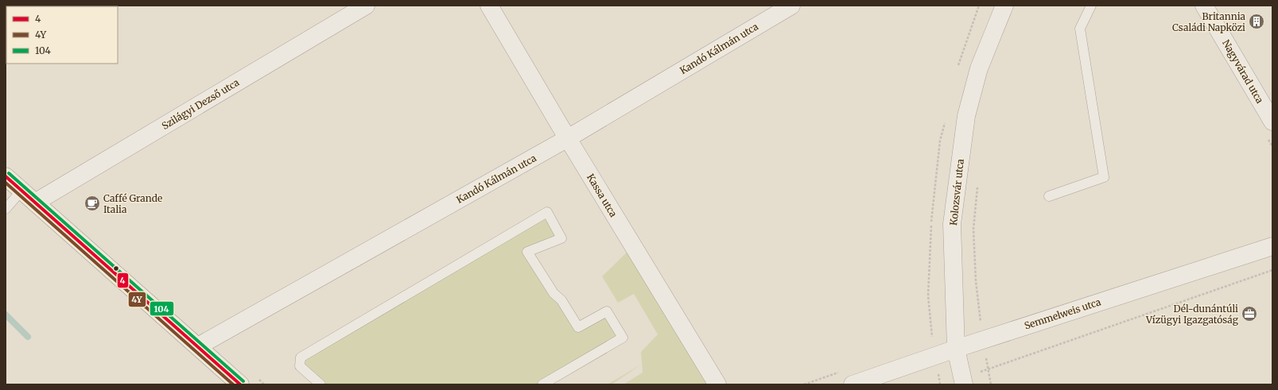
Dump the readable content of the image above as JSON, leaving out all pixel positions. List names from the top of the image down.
{
  "streets": {
    "street": [
      "Kandó Kálmán utca",
      "Nagyvárad utca",
      "Szilágyi Dezső utca",
      "Kolozsvár utca",
      "Kassa utca",
      "Semmelweis utca"
    ]
  },
  "crossings": [
    ["Kandó Kálmán utca", "Kassa utca"],
    ["Kolozsvár utca", "Semmelweis utca"]
  ],
  "places": {
    "building": ["Britannia Családi Napközi"],
    "cafe": ["Caffé Grande Italia"],
    "office": ["Dél-dunántúli Vízügyi Igazgatóság"]
  },
  "lines": ["transit line 104", "transit line 4", "transit line 4Y"],
  "legend": ["4", "4Y", "104"]
}
